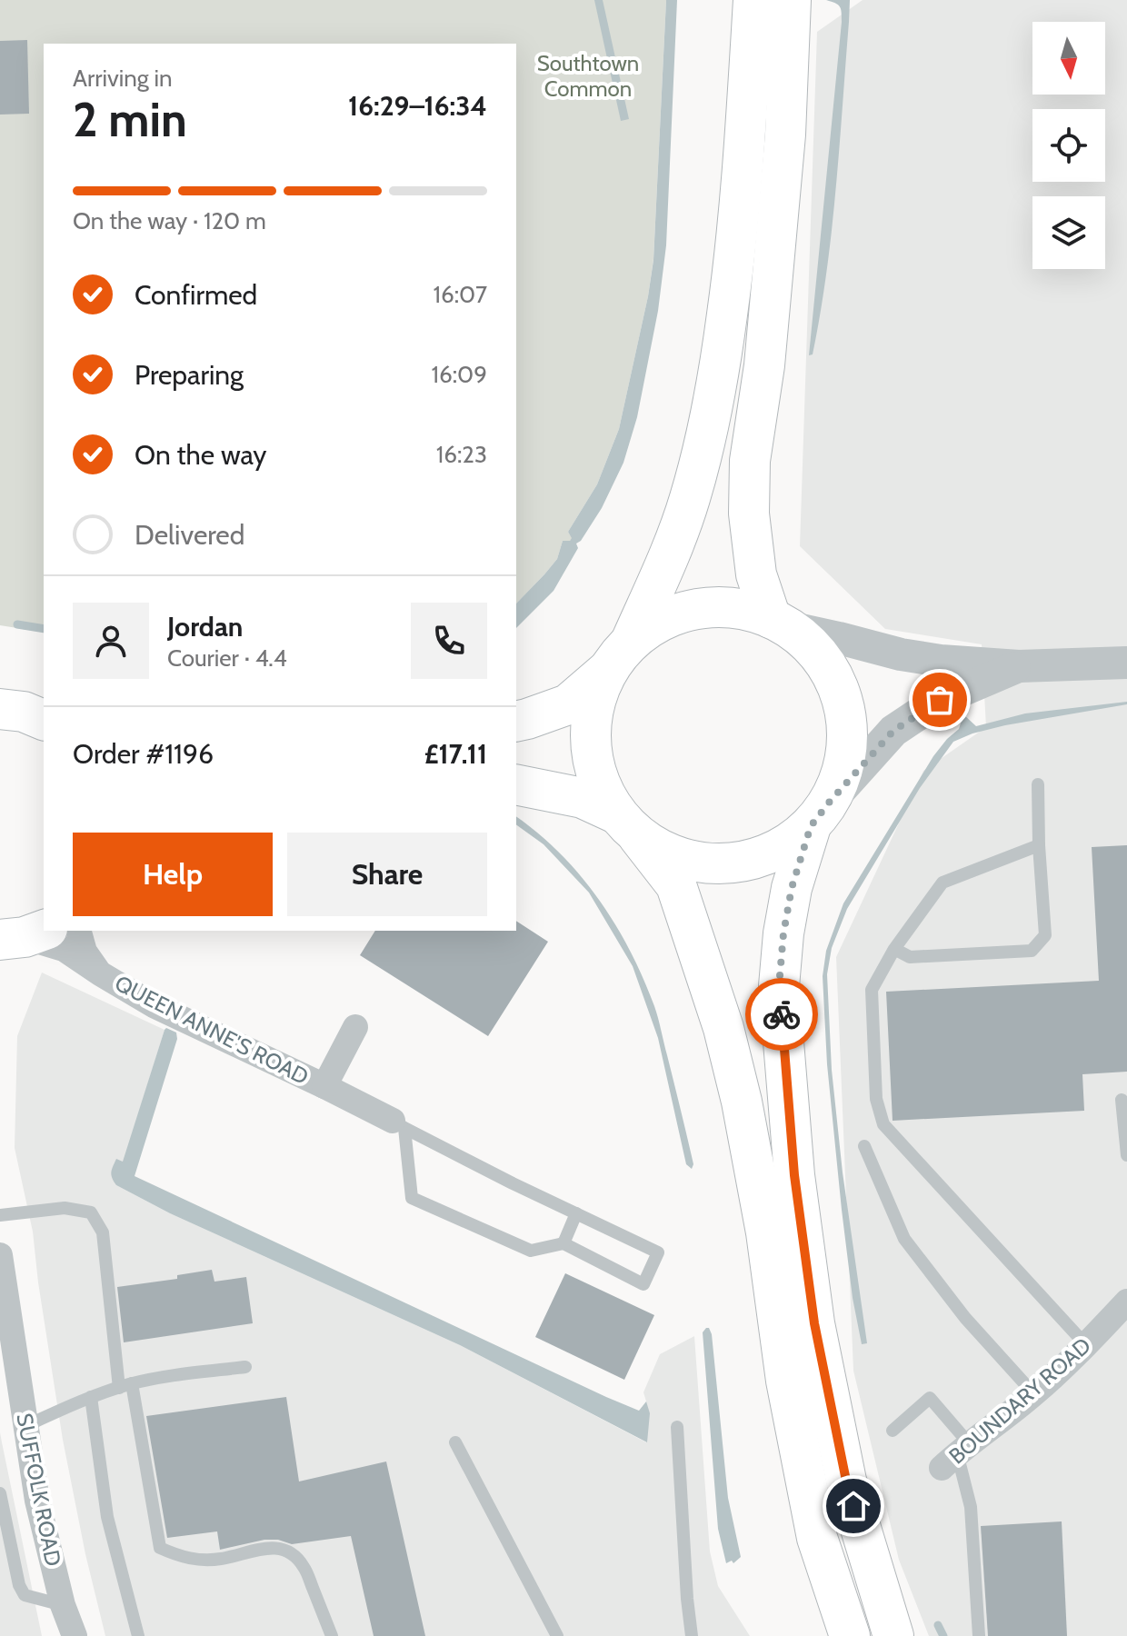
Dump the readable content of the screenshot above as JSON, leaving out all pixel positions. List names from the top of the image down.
{
  "streets": {
    "street": ["QUEEN ANNE'S ROAD", "BOUNDARY ROAD", "SUFFOLK ROAD"]
  },
  "parks": ["Southtown Common"],
  "north": "bottom",
  "page": {
    "heading": ["2 min", "Arriving in", "16:29–16:34"],
    "panel": [
      "Jordan",
      "Courier · 4.4",
      "Order #1196",
      "£17.11"
    ],
    "bar": "On the way · 120 m",
    "list": [
      ["Confirmed", "16:07"],
      ["Preparing", "16:09"],
      ["On the way", "16:23"],
      "Delivered"
    ],
    "buttons": ["Help", "Share"]
  }
}
